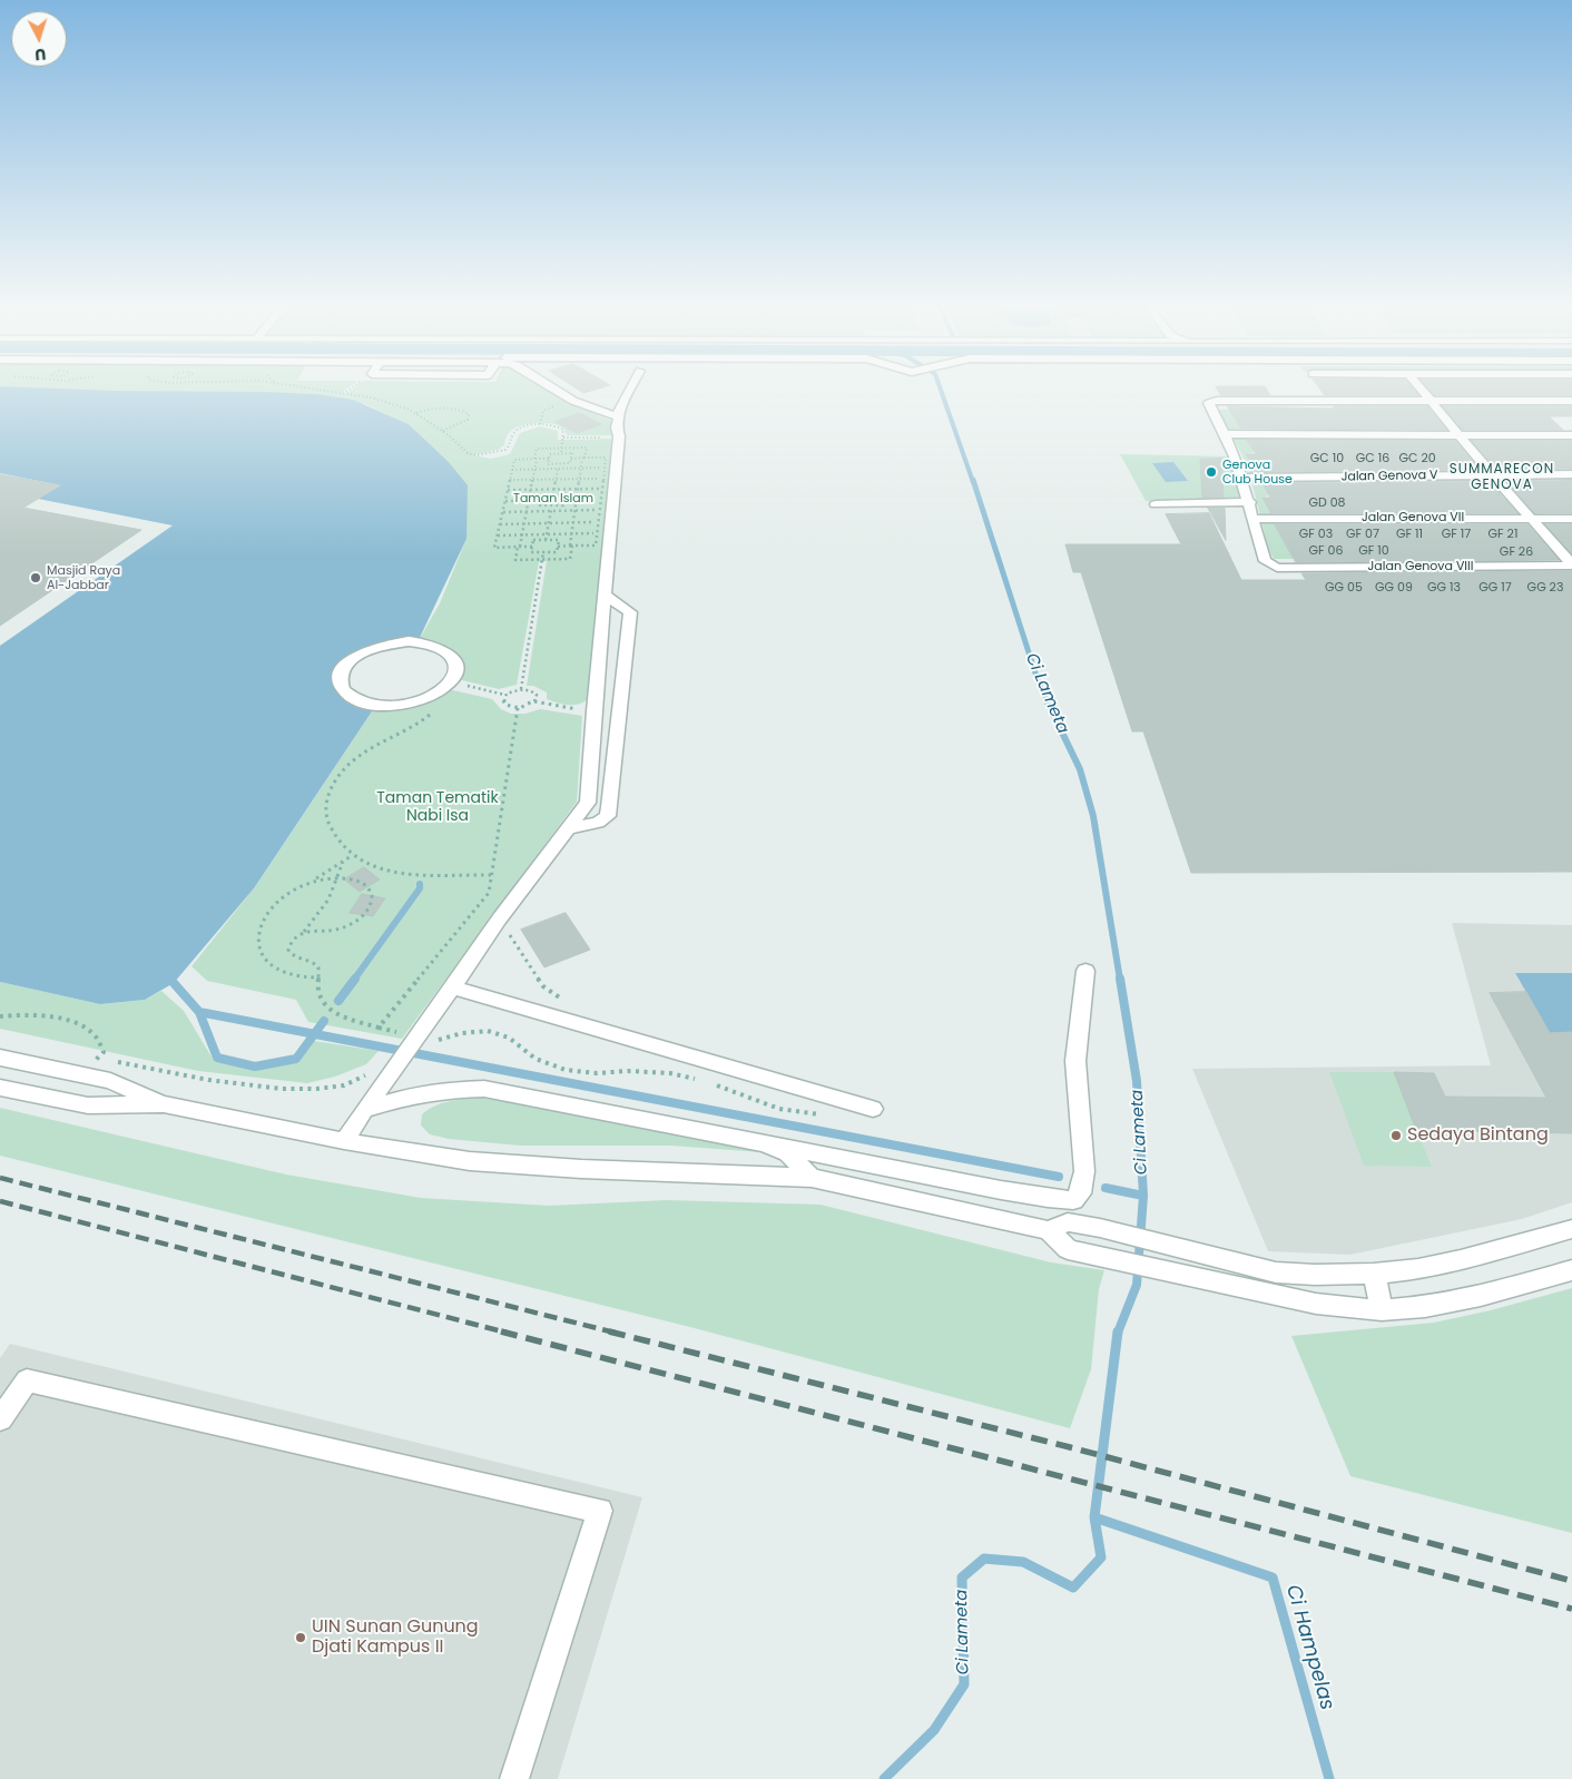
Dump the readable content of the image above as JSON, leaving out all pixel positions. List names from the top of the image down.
{
  "streets": {
    "street": ["Jalan Genova V", "Jalan Genova VII", "Jalan Genova VIII"]
  },
  "crossings": [
    ["Jalan Genova VII", "Jalan Genova VIII"]
  ],
  "districts": ["SUMMARECON GENOVA"],
  "water": ["Ci Lameta", "Ci Hampelas"],
  "parks": ["Taman Islam", "Taman Tematik Nabi Isa"],
  "places": [
    "Genova Club House",
    "Masjid Raya Al-Jabbar",
    "Sedaya Bintang",
    "UIN Sunan Gunung Djati Kampus II"
  ],
  "house_numbers": [
    "GC 10",
    "GC 16",
    "GC 20",
    "GD 08",
    "GF 03",
    "GF 07",
    "GF 11",
    "GF 17",
    "GF 21",
    "GF 06",
    "GF 10",
    "GF 26",
    "GG 05",
    "GG 09",
    "GG 13",
    "GG 17",
    "GG 23"
  ],
  "north": "bottom"
}
